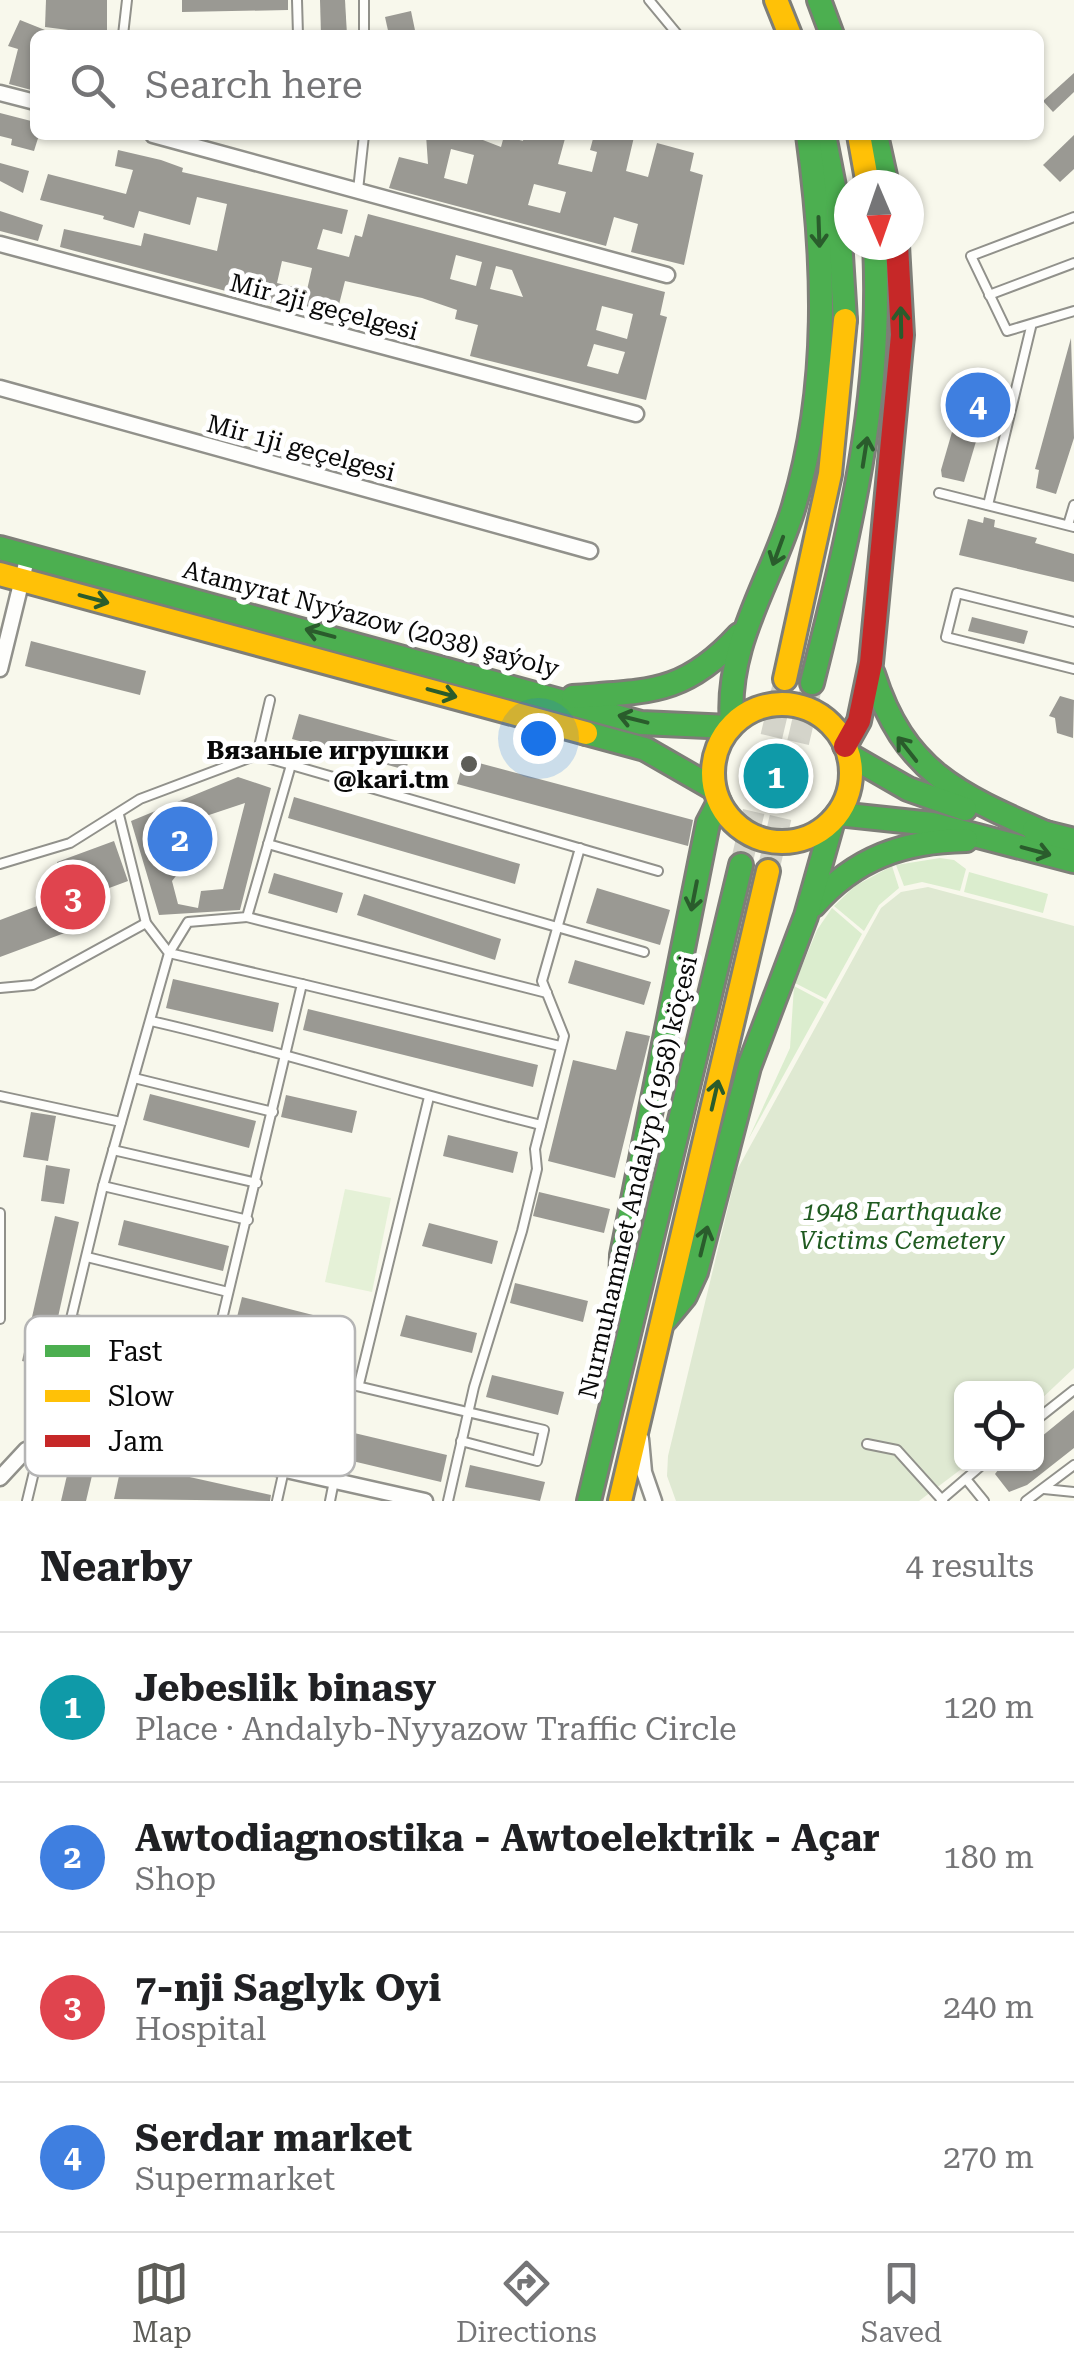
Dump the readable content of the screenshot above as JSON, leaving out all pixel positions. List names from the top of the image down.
{
  "streets": {
    "main road": ["Atamyrat Nyýazow (2038) şaýoly", "Nurmuhammet Andalyp (1958) köçesi"],
    "street": ["Mir 2ji geçelgesi", "Mir 1ji geçelgesi"]
  },
  "parks": ["1948 Earthquake Victims Cemetery"],
  "places": ["Вязаные игрушки @kari.tm"],
  "legend": ["Fast", "Slow", "Jam"],
  "north": "bottom",
  "page": {
    "search": "Search here",
    "pins": [
      "4",
      "1",
      "2",
      "3"
    ],
    "heading": ["Nearby", "4 results"],
    "list": [
      {
        "mark": "1",
        "name": "Jebeslik binasy",
        "note": "Place · Andalyb-Nyyazow Traffic Circle",
        "value": "120 m"
      },
      {
        "mark": "2",
        "name": "Awtodiagnostika - Awtoelektrik - Açar",
        "note": "Shop",
        "value": "180 m"
      },
      {
        "mark": "3",
        "name": "7-nji Saglyk Oyi",
        "note": "Hospital",
        "value": "240 m"
      },
      {
        "mark": "4",
        "name": "Serdar market",
        "note": "Supermarket",
        "value": "270 m"
      }
    ],
    "nav": ["Map", "Directions", "Saved"]
  }
}
